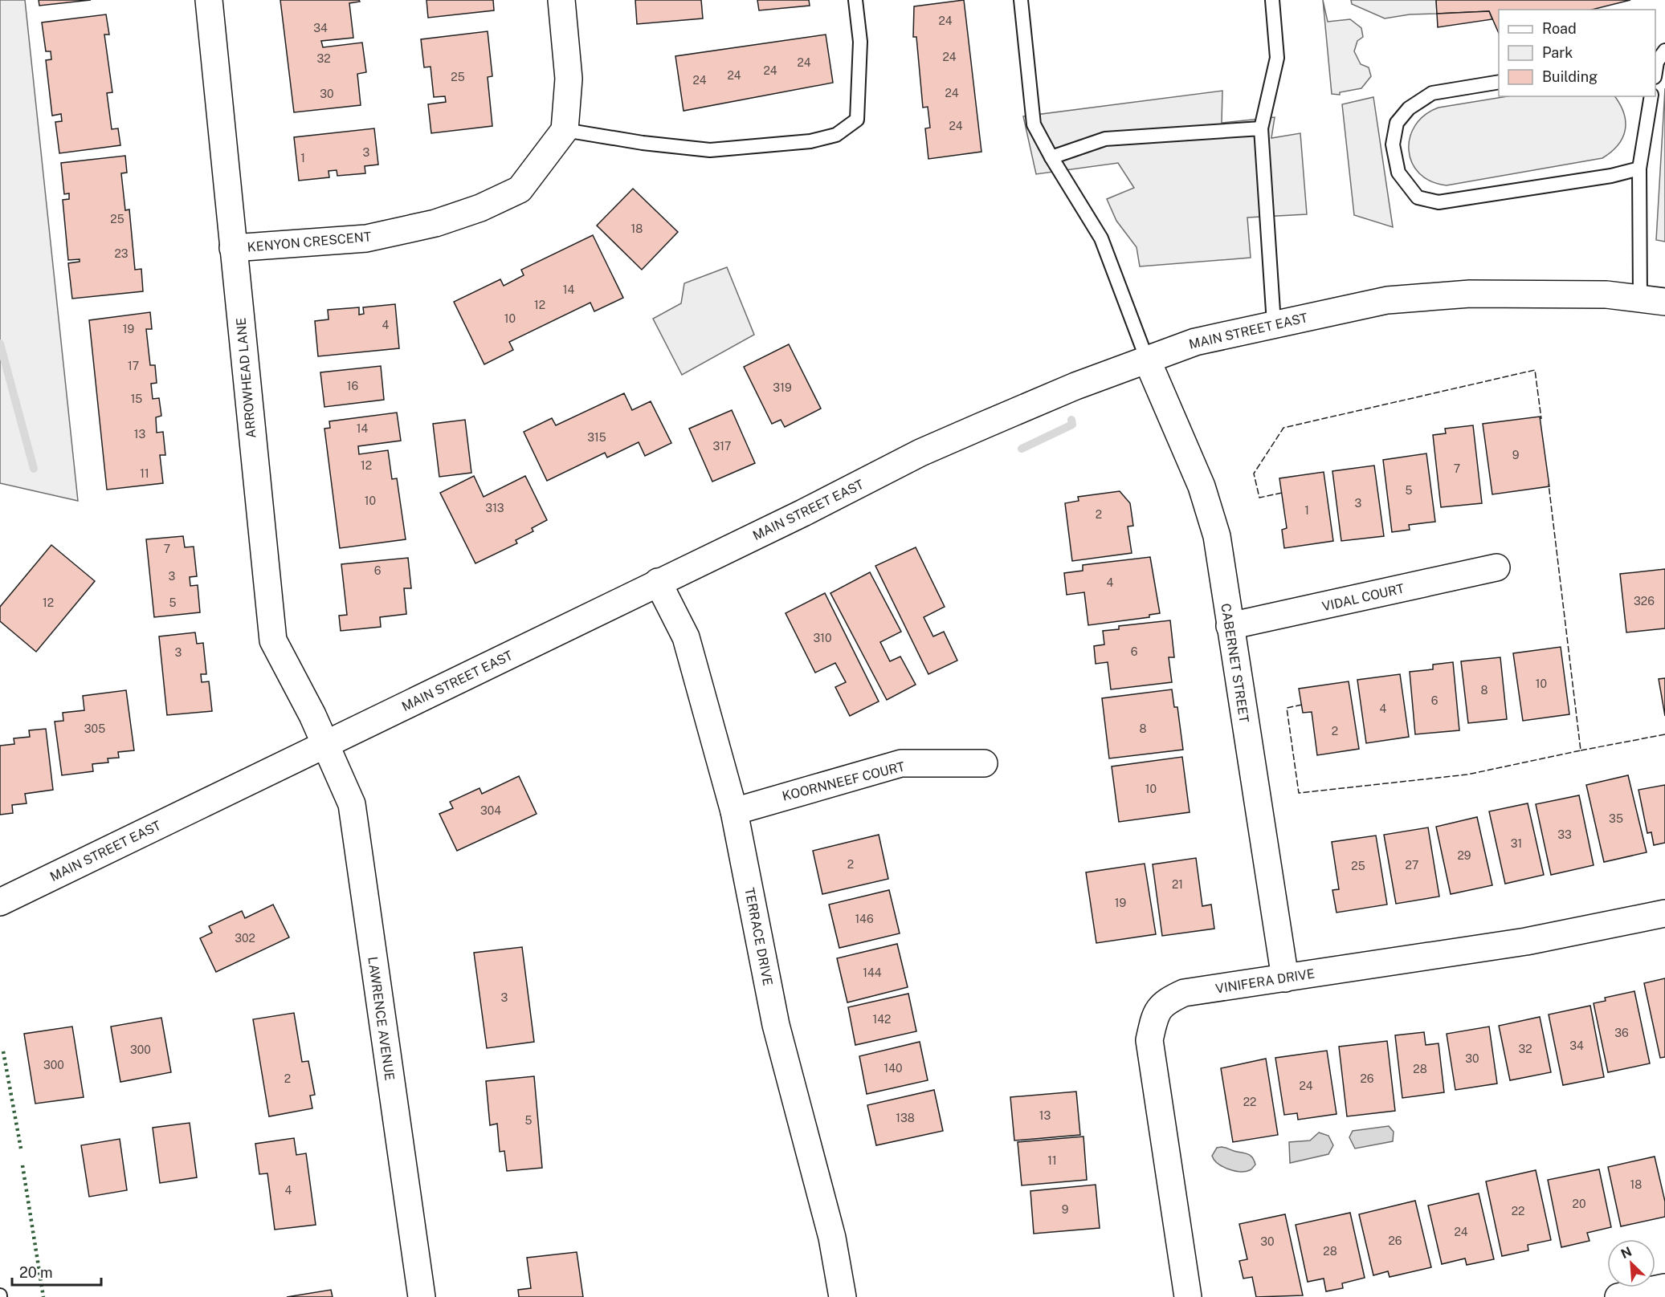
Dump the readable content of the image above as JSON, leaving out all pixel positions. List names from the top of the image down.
{
  "streets": {
    "street": [
      "KENYON CRESCENT",
      "MAIN STREET EAST",
      "ARROWHEAD LANE",
      "VIDAL COURT",
      "CABERNET STREET",
      "KOORNNEEF COURT",
      "TERRACE DRIVE",
      "VINIFERA DRIVE",
      "LAWRENCE AVENUE"
    ]
  },
  "crossings": [
    ["KENYON CRESCENT", "ARROWHEAD LANE"],
    ["MAIN STREET EAST", "ARROWHEAD LANE"],
    ["MAIN STREET EAST", "CABERNET STREET"],
    ["MAIN STREET EAST", "TERRACE DRIVE"],
    ["MAIN STREET EAST", "LAWRENCE AVENUE"],
    ["ARROWHEAD LANE", "LAWRENCE AVENUE"],
    ["VIDAL COURT", "CABERNET STREET"],
    ["CABERNET STREET", "VINIFERA DRIVE"],
    ["KOORNNEEF COURT", "TERRACE DRIVE"]
  ],
  "house_numbers": [
    "24",
    "34",
    "24",
    "32",
    "24",
    "24",
    "24",
    "25",
    "24",
    "24",
    "30",
    "24",
    "3",
    "1",
    "25",
    "18",
    "23",
    "14",
    "12",
    "10",
    "4",
    "19",
    "17",
    "16",
    "319",
    "15",
    "14",
    "13",
    "315",
    "317",
    "9",
    "12",
    "7",
    "11",
    "5",
    "10",
    "3",
    "313",
    "1",
    "2",
    "7",
    "6",
    "3",
    "4",
    "326",
    "12",
    "5",
    "310",
    "6",
    "3",
    "10",
    "8",
    "6",
    "4",
    "305",
    "8",
    "2",
    "10",
    "304",
    "35",
    "33",
    "31",
    "29",
    "2",
    "27",
    "25",
    "21",
    "19",
    "146",
    "302",
    "144",
    "3",
    "142",
    "36",
    "34",
    "32",
    "300",
    "30",
    "300",
    "140",
    "28",
    "2",
    "26",
    "24",
    "22",
    "13",
    "138",
    "5",
    "11",
    "18",
    "4",
    "20",
    "9",
    "22",
    "24",
    "26",
    "30",
    "28"
  ],
  "legend": ["Road", "Park", "Building"],
  "scale_bar": "20 m",
  "north": "top left"
}
